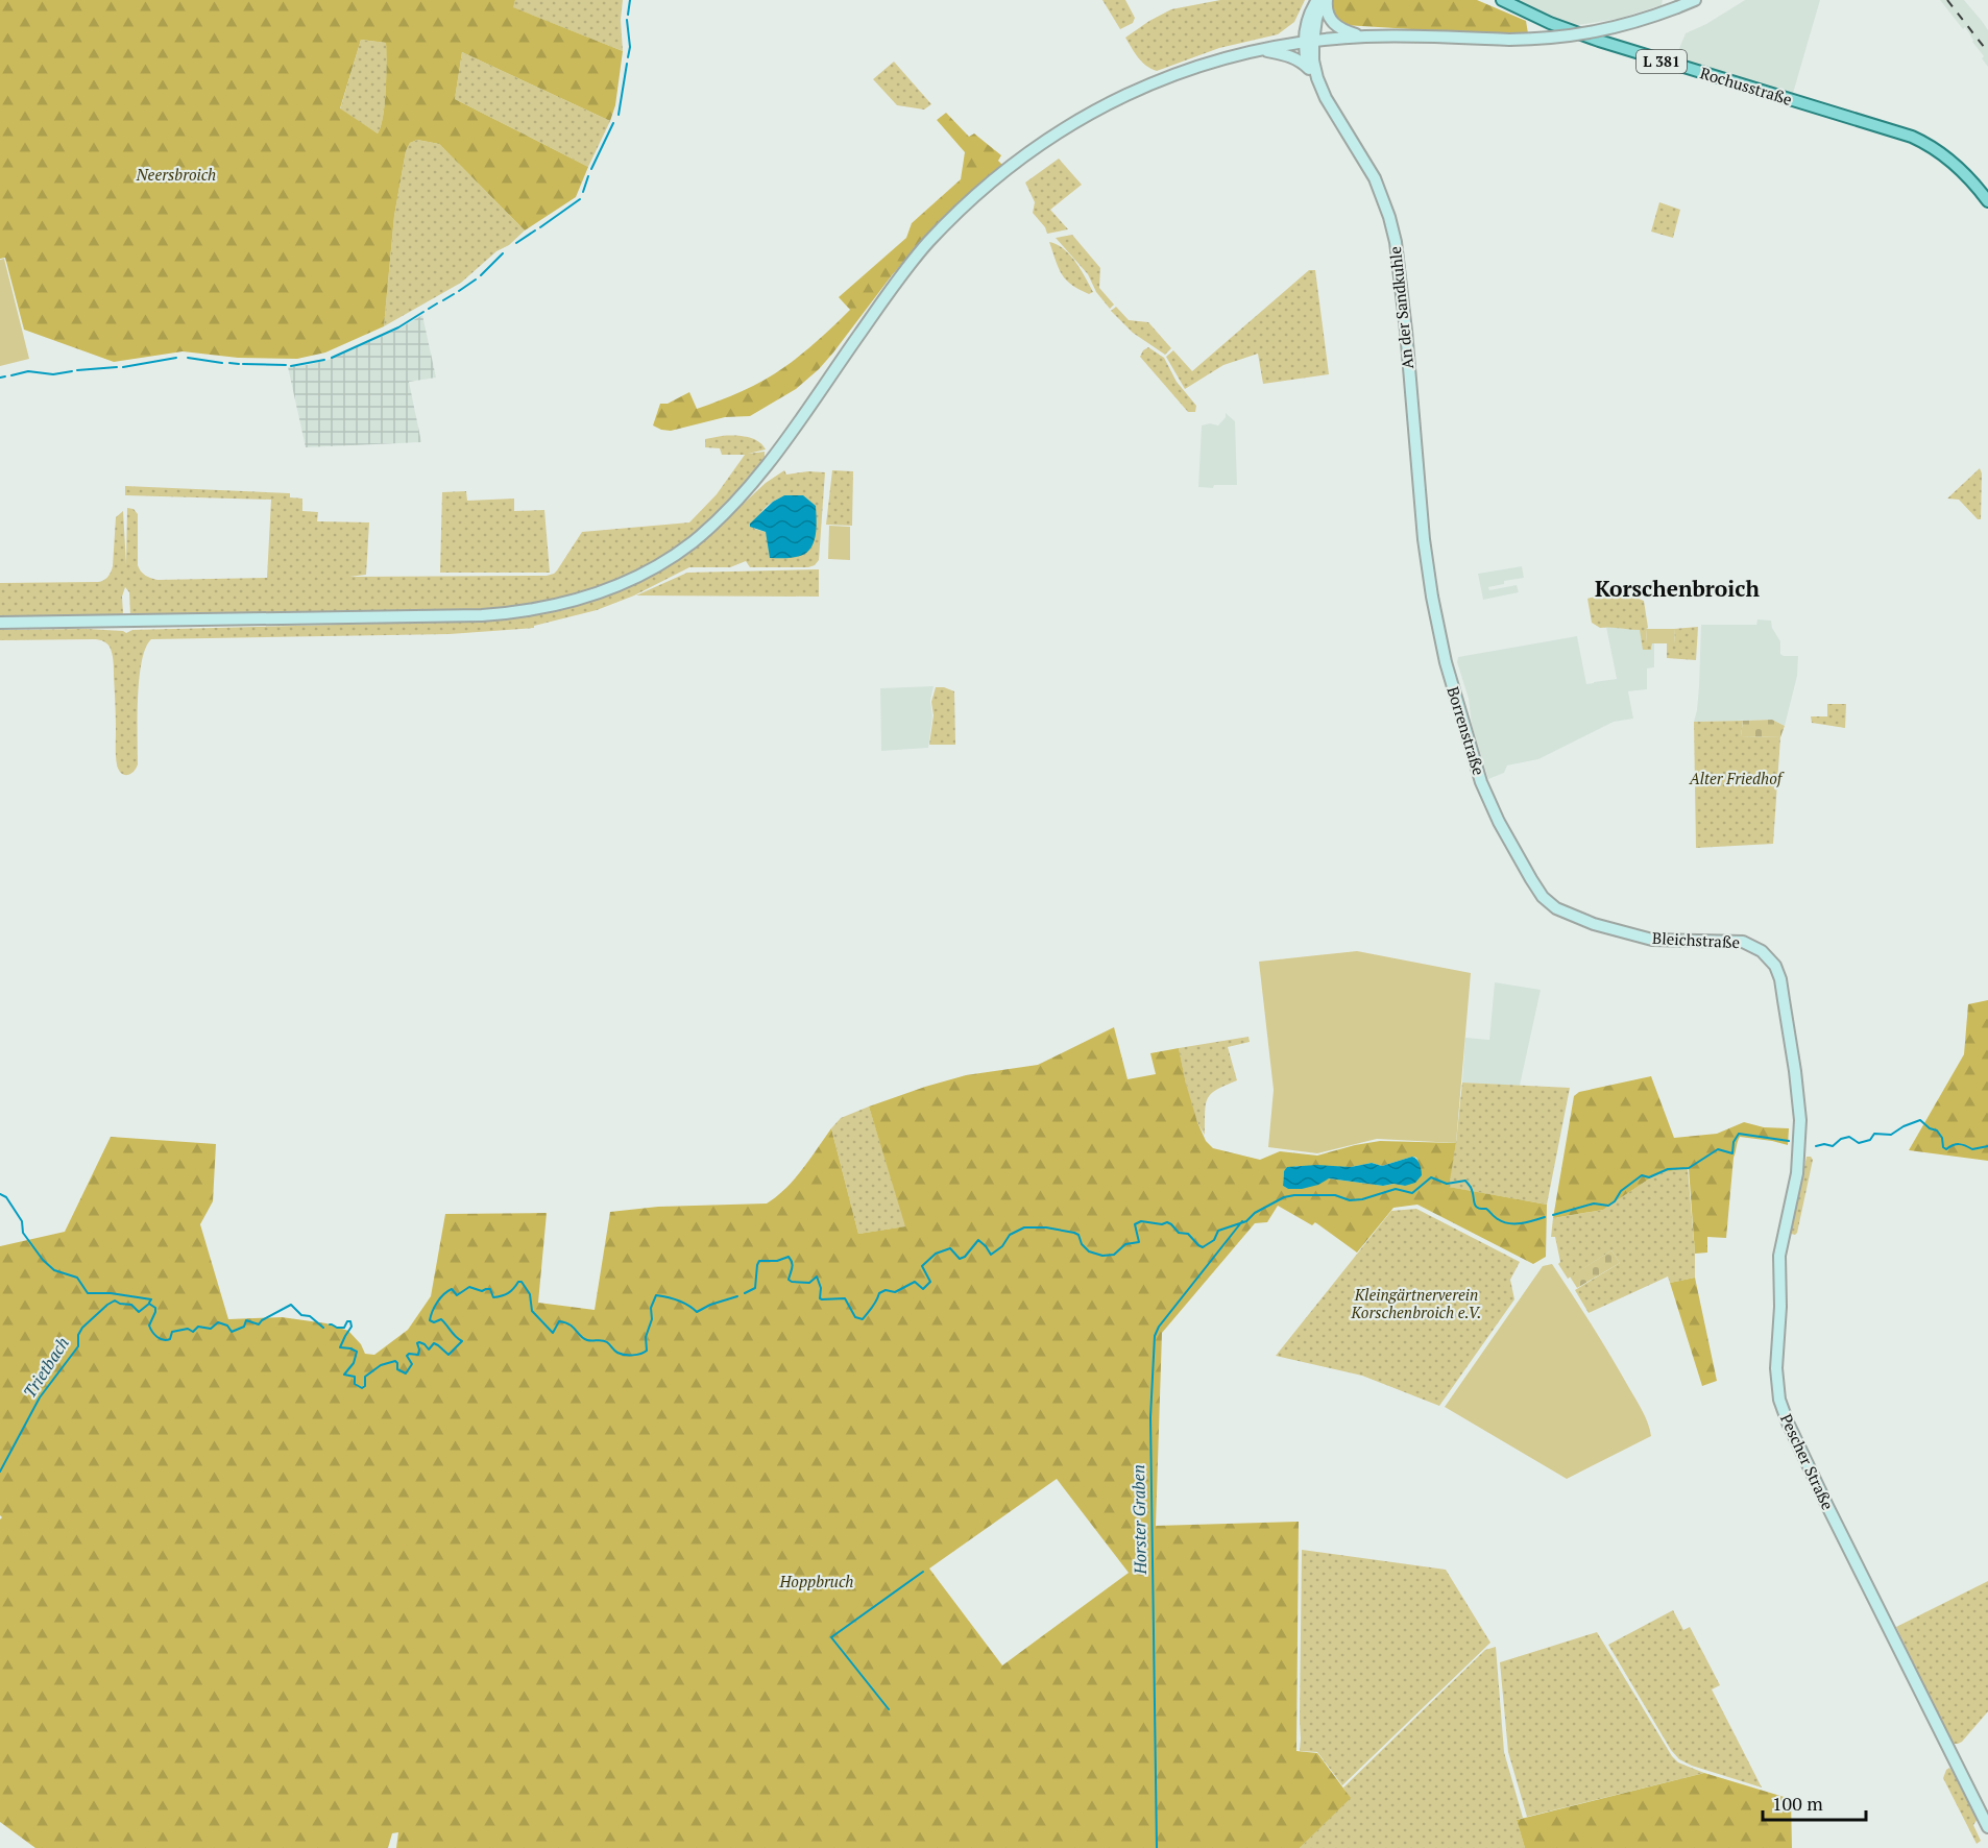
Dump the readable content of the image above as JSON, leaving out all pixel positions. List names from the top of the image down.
{
  "streets": {
    "main road": [
      "L 381",
      "Rochusstraße",
      "An der Sandkuhle",
      "Borrenstraße",
      "Bleichstraße",
      "Pescher Straße"
    ]
  },
  "crossings": [
    ["An der Sandkuhle", "Borrenstraße"],
    ["Borrenstraße", "Bleichstraße"],
    ["Bleichstraße", "Pescher Straße"]
  ],
  "districts": ["Korschenbroich"],
  "water": ["Trietbach", "Horster Graben"],
  "parks": [
    "Neersbroich",
    "Alter Friedhof",
    "Kleingärtnerverein Korschenbroich e.V.",
    "Hoppbruch"
  ],
  "scale_bar": "100 m"
}
